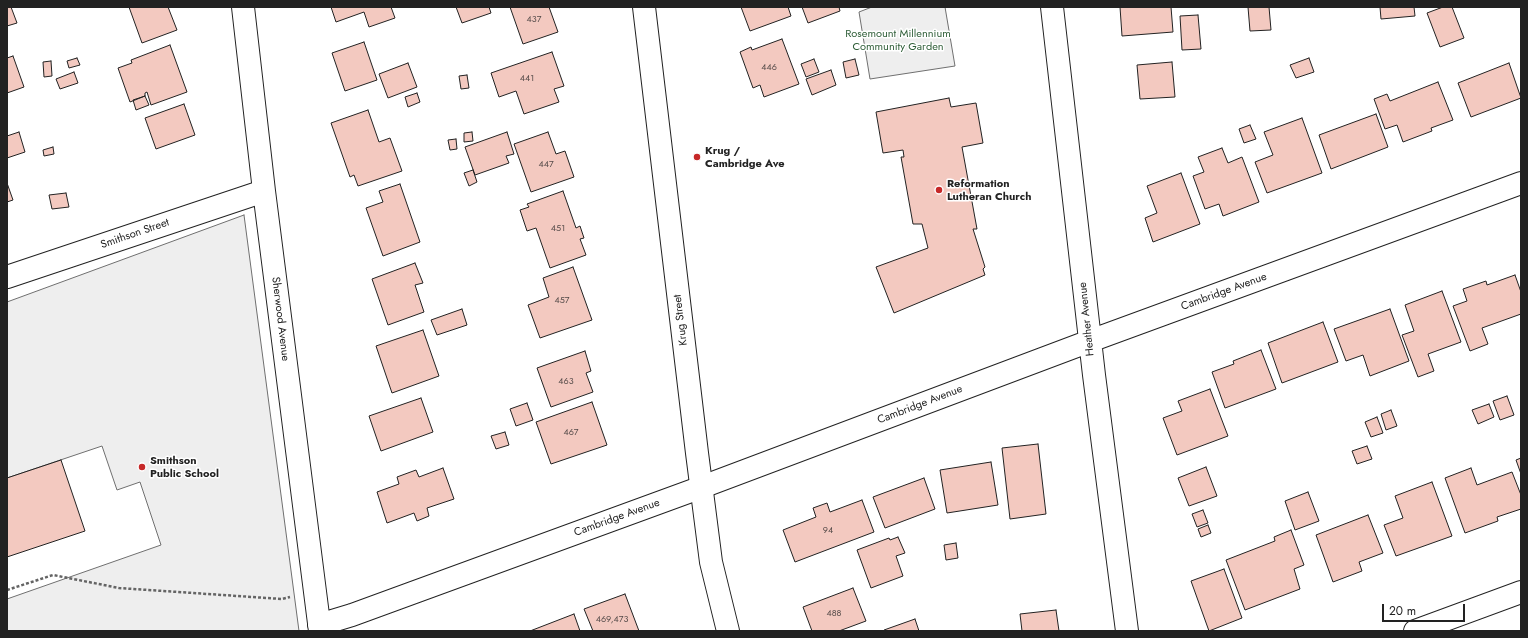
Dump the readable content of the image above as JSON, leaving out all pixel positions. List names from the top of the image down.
{
  "streets": {
    "street": [
      "Smithson Street",
      "Cambridge Avenue",
      "Sherwood Avenue",
      "Heather Avenue",
      "Krug Street"
    ]
  },
  "crossings": [
    ["Smithson Street", "Sherwood Avenue"],
    ["Cambridge Avenue", "Sherwood Avenue"],
    ["Cambridge Avenue", "Heather Avenue"],
    ["Cambridge Avenue", "Krug Street"]
  ],
  "parks": ["Rosemount Millennium Community Garden"],
  "places": ["Krug / Cambridge Ave", "Reformation Lutheran Church", "Smithson Public School"],
  "house_numbers": [
    "437",
    "446",
    "441",
    "447",
    "451",
    "457",
    "463",
    "467",
    "94",
    "488",
    "469,473"
  ],
  "scale_bar": "20 m"
}
